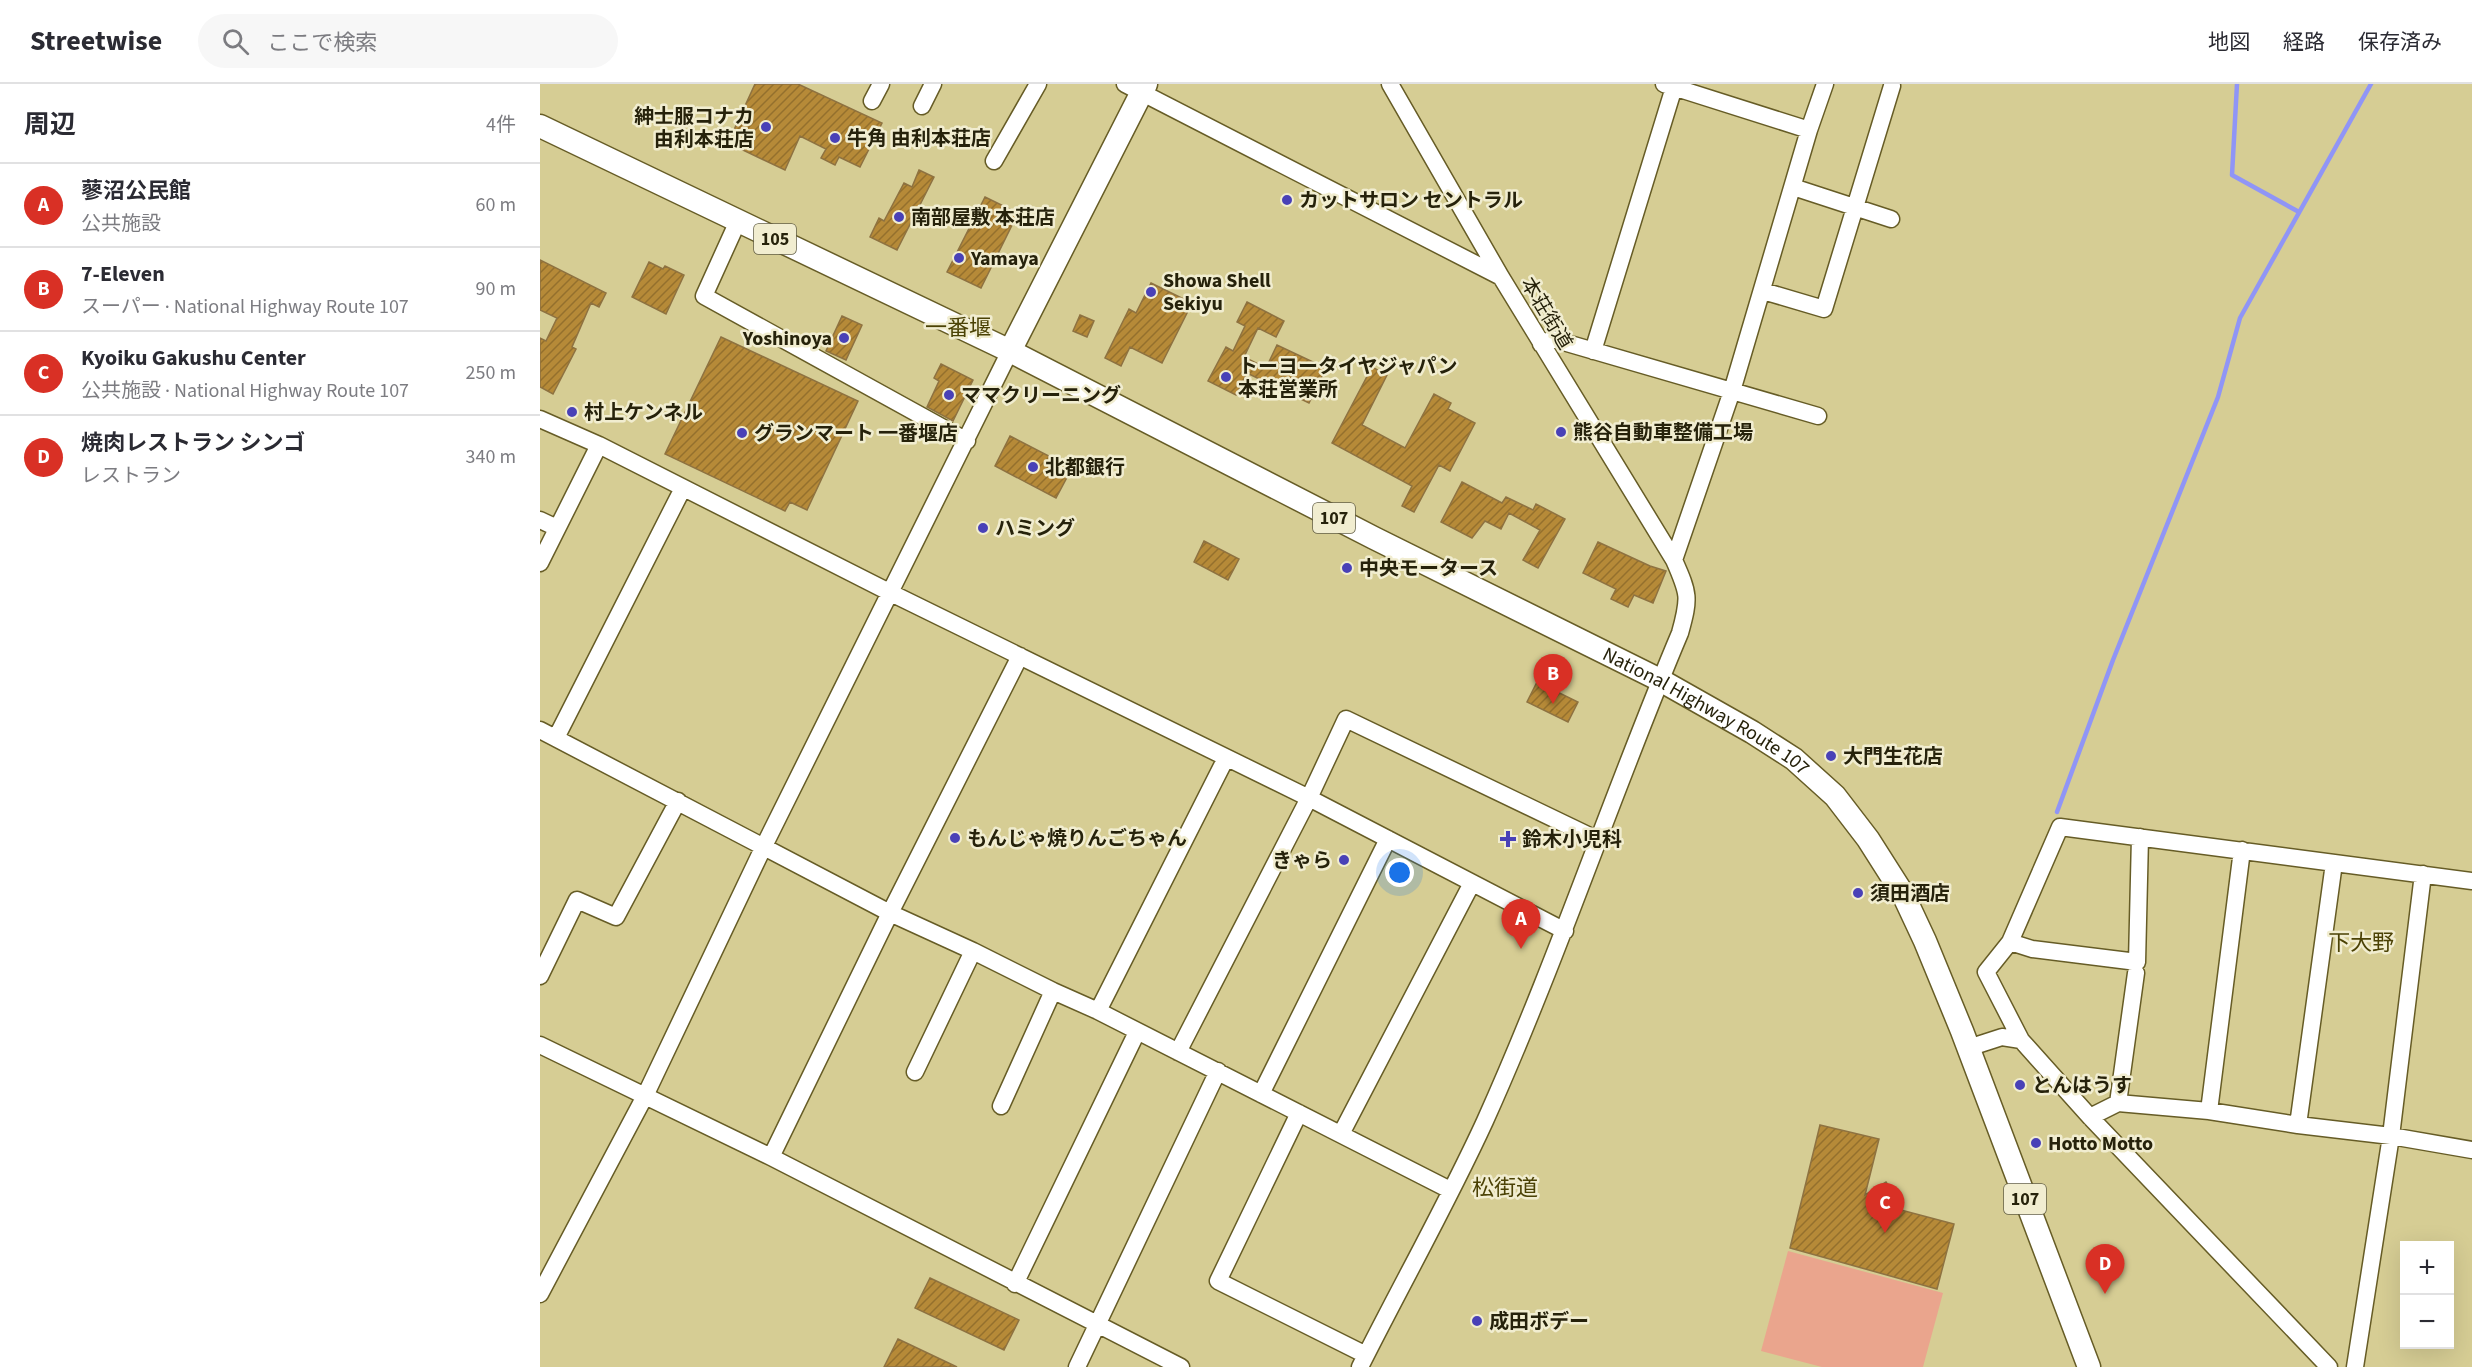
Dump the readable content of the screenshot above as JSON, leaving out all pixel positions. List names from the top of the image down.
{
  "streets": {
    "highway": ["105", "107", "National Highway Route 107"],
    "street": ["本荘街道"]
  },
  "crossings": [
    ["105", "National Highway Route 107"],
    ["本荘街道", "National Highway Route 107"]
  ],
  "districts": ["一番堰", "下大野", "松街道"],
  "places": {
    "other": [
      "紳士服コナカ 由利本荘店",
      "牛角 由利本荘店",
      "カットサロン セントラル",
      "南部屋敷 本荘店",
      "Yamaya",
      "Showa Shell Sekiyu",
      "Yoshinoya",
      "トーヨータイヤジャパン 本荘営業所",
      "ママクリーニング",
      "村上ケンネル",
      "熊谷自動車整備工場",
      "グランマート 一番堰店",
      "北都銀行",
      "ハミング",
      "中央モータース",
      "大門生花店",
      "もんじゃ焼りんごちゃん",
      "きゃら",
      "須田酒店",
      "とんはうす",
      "Hotto Motto",
      "成田ボデー"
    ],
    "health": ["鈴木小児科"]
  },
  "page": {
    "header": "Streetwise",
    "search": "ここで検索",
    "nav": ["地図", "経路", "保存済み"],
    "heading": ["周辺", "4件"],
    "list": [
      {
        "mark": "A",
        "name": "蓼沼公民館",
        "note": "公共施設",
        "value": "60 m"
      },
      {
        "mark": "B",
        "name": "7-Eleven",
        "note": "スーパー · National Highway Route 107",
        "value": "90 m"
      },
      {
        "mark": "C",
        "name": "Kyoiku Gakushu Center",
        "note": "公共施設 · National Highway Route 107",
        "value": "250 m"
      },
      {
        "mark": "D",
        "name": "焼肉レストラン シンゴ",
        "note": "レストラン",
        "value": "340 m"
      }
    ],
    "pins": [
      "B",
      "A",
      "C",
      "D"
    ],
    "map_buttons": ["+", "−"]
  }
}
